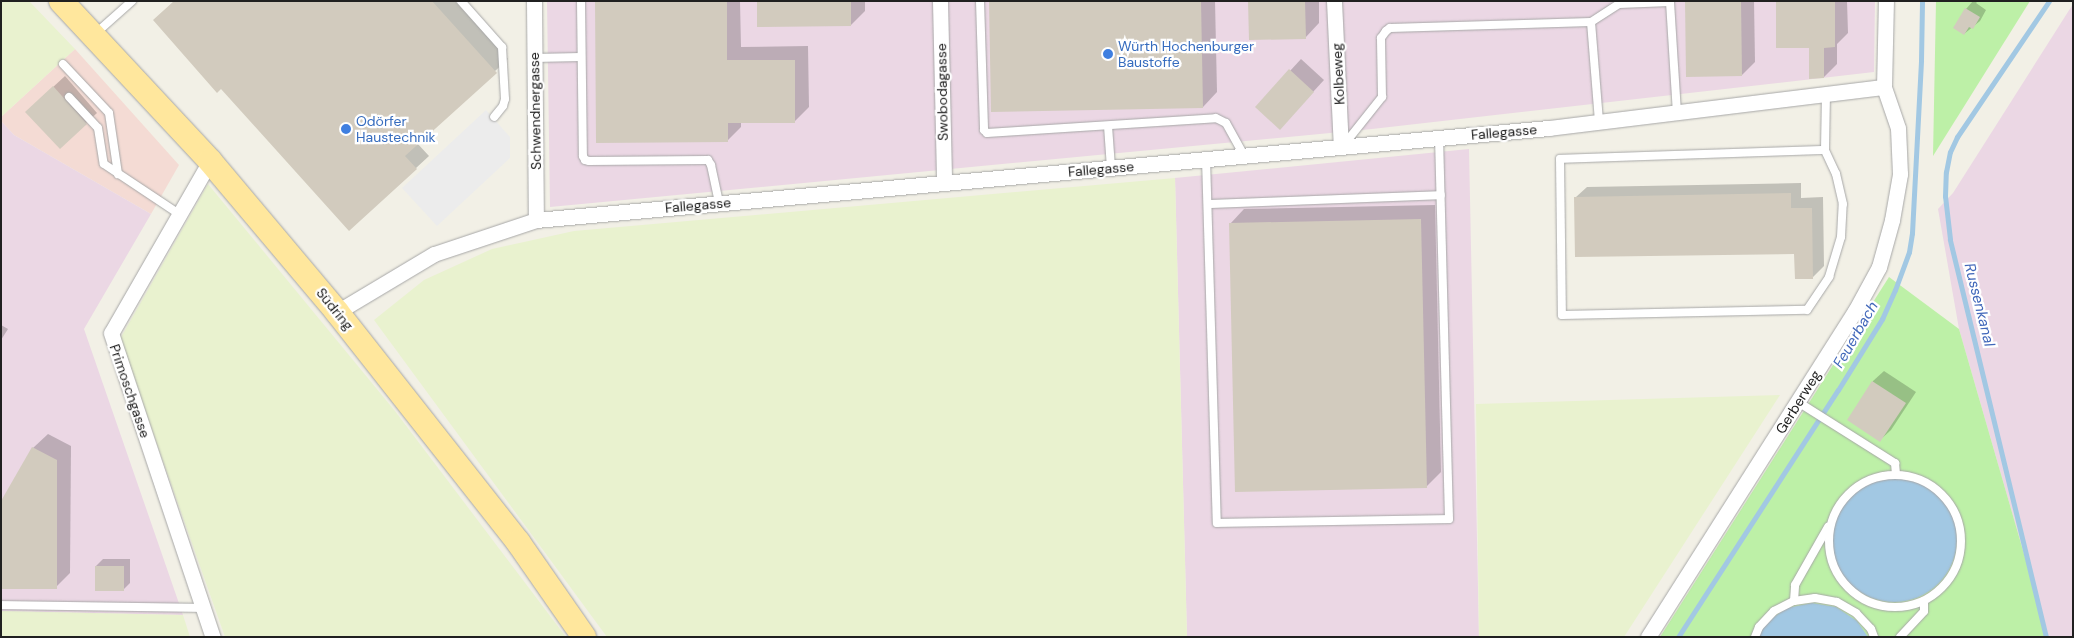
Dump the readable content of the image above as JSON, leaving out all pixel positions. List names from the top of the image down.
{
  "streets": {
    "main road": ["Südring"],
    "street": [
      "Kolbeweg",
      "Swobodagasse",
      "Schwendnergasse",
      "Fallegasse",
      "Primoschgasse",
      "Gerberweg"
    ]
  },
  "crossings": [
    ["Kolbeweg", "Fallegasse"],
    ["Swobodagasse", "Fallegasse"],
    ["Schwendnergasse", "Fallegasse"],
    ["Fallegasse", "Südring"],
    ["Fallegasse", "Gerberweg"],
    ["Südring", "Primoschgasse"]
  ],
  "water": ["Russenkanal", "Feuerbach"],
  "places": ["Würth Hochenburger Baustoffe", "Odörfer Haustechnik"]
}
